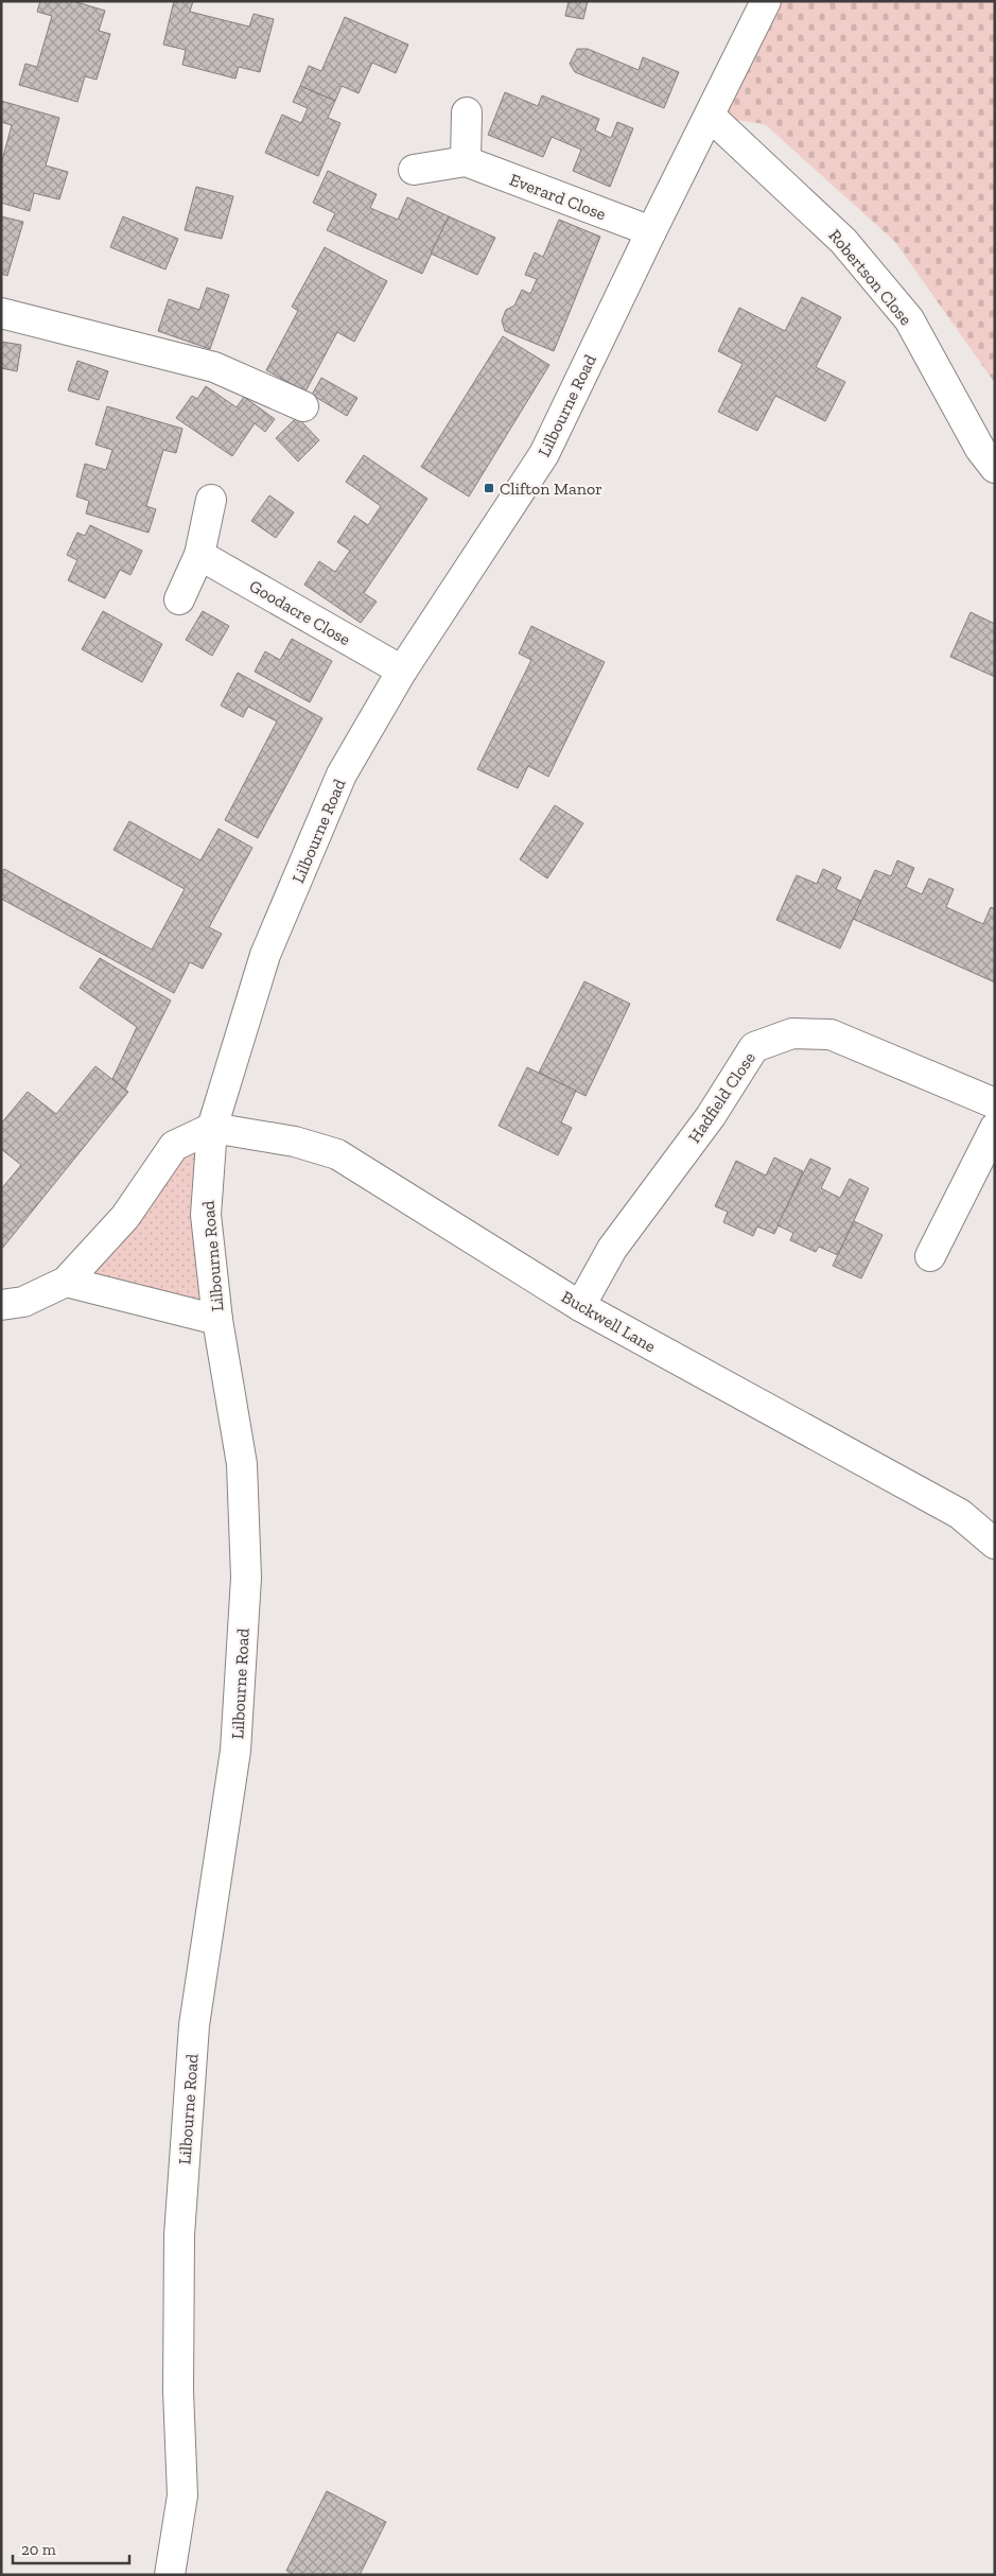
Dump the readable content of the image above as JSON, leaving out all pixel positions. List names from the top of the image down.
{
  "streets": {
    "street": [
      "Everard Close",
      "Robertson Close",
      "Lilbourne Road",
      "Goodacre Close",
      "Hadfield Close",
      "Buckwell Lane"
    ]
  },
  "crossings": [
    ["Everard Close", "Lilbourne Road"],
    ["Robertson Close", "Lilbourne Road"],
    ["Lilbourne Road", "Goodacre Close"],
    ["Lilbourne Road", "Buckwell Lane"],
    ["Hadfield Close", "Buckwell Lane"]
  ],
  "places": {
    "transit": ["Clifton Manor"]
  },
  "scale_bar": "20 m"
}
